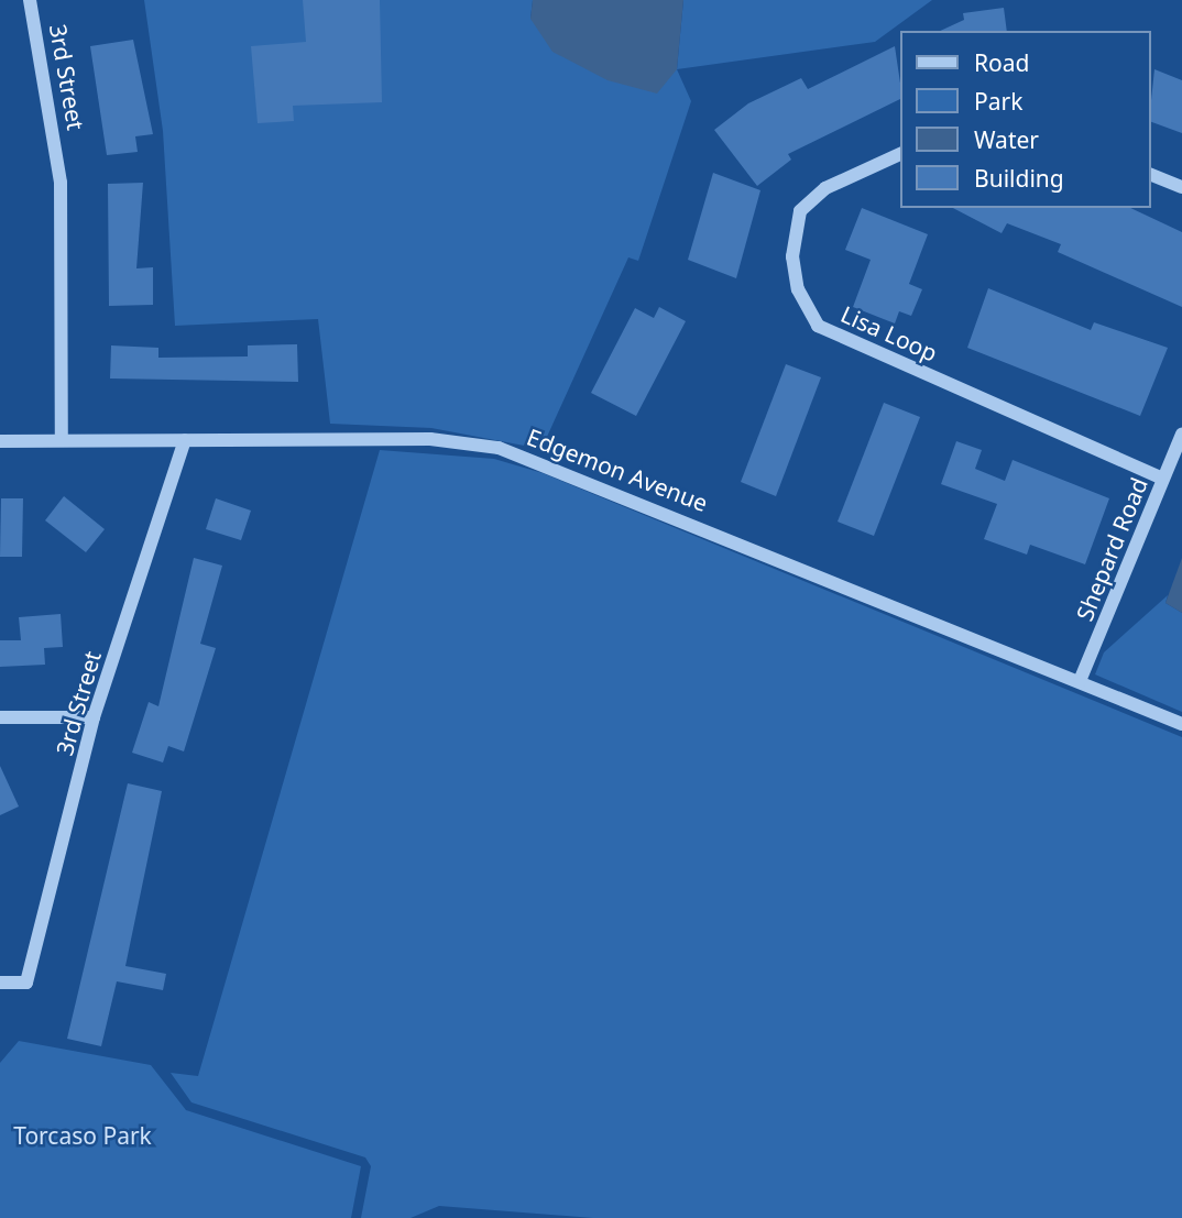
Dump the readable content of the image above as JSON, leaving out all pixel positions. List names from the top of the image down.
{
  "streets": {
    "street": [
      "3rd Street",
      "Lisa Loop",
      "Edgemon Avenue",
      "Shepard Road"
    ]
  },
  "crossings": [
    ["3rd Street", "Edgemon Avenue"],
    ["Lisa Loop", "Shepard Road"],
    ["Edgemon Avenue", "Shepard Road"]
  ],
  "parks": ["Torcaso Park"],
  "legend": [
    "Road",
    "Park",
    "Water",
    "Building"
  ]
}
